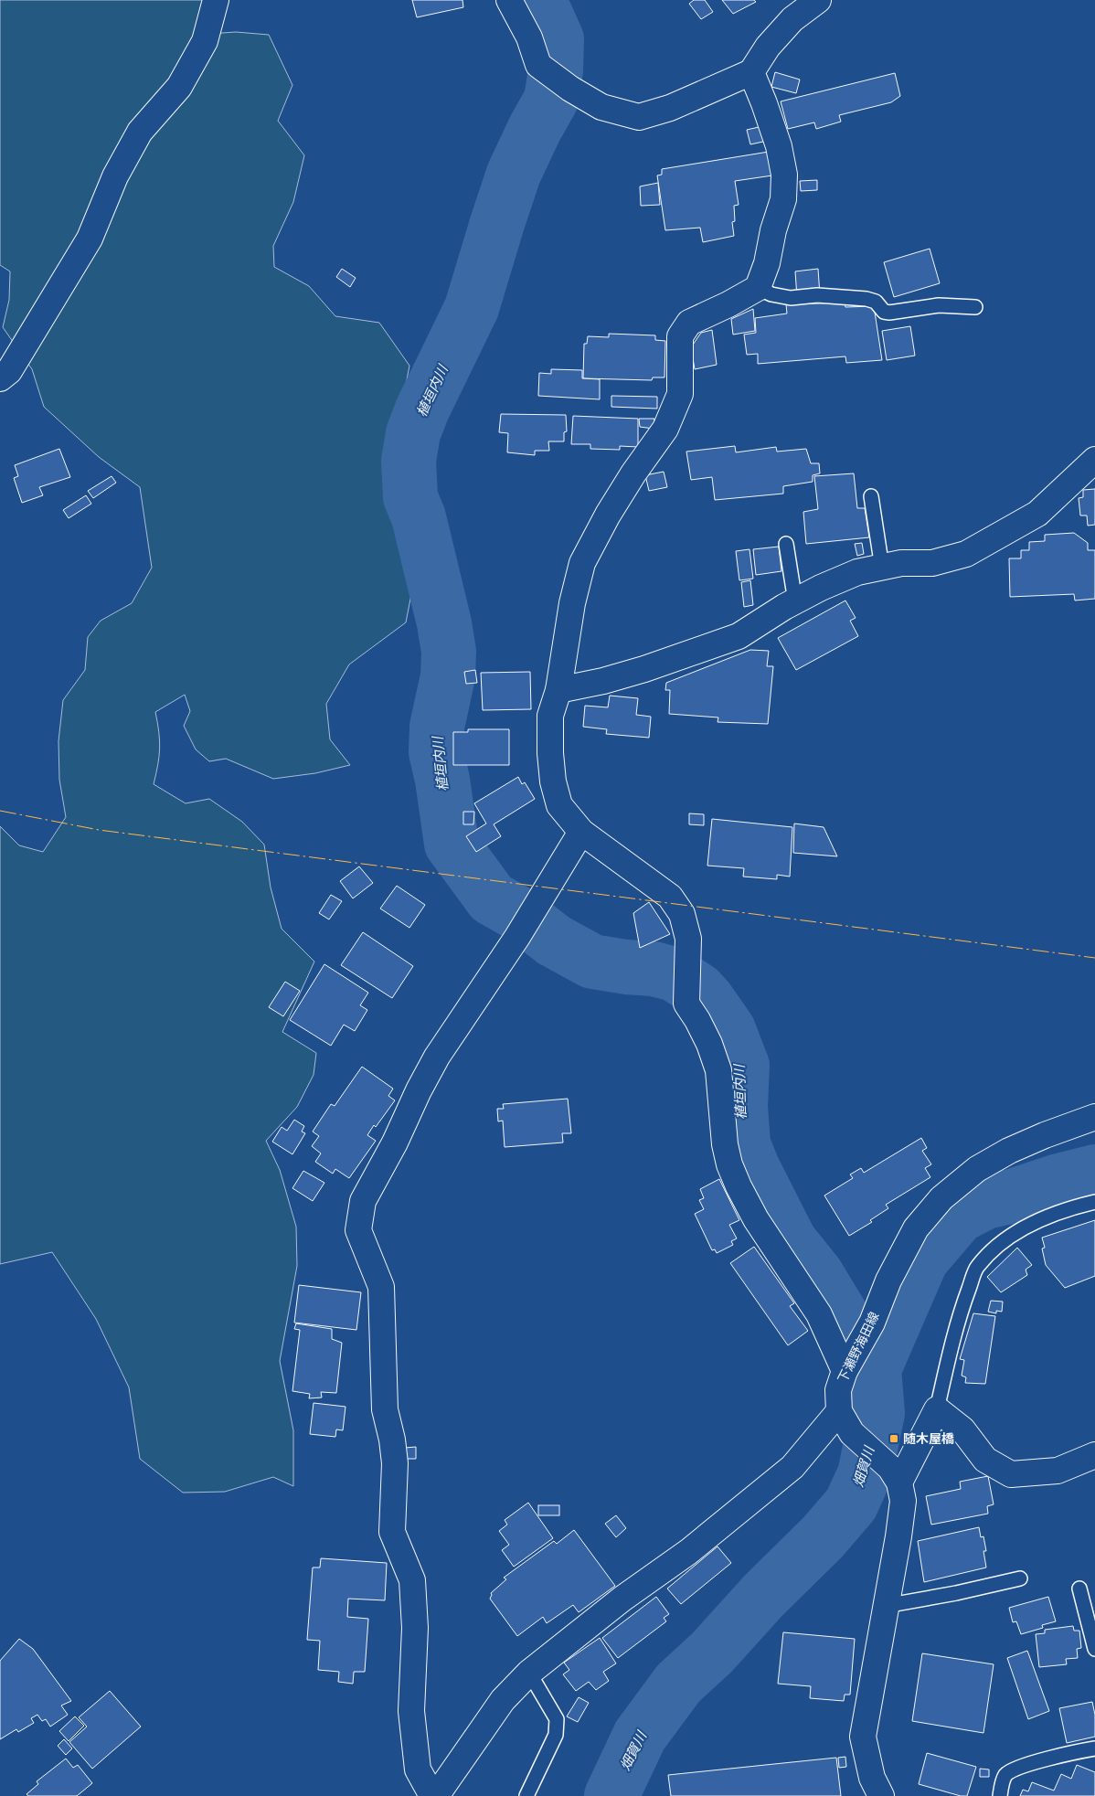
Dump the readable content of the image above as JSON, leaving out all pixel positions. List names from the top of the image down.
{
  "streets": {
    "street": ["下瀬野海田線"]
  },
  "water": ["植垣内川", "畑賀川"],
  "places": {
    "transit": ["随木屋橋"]
  }
}
